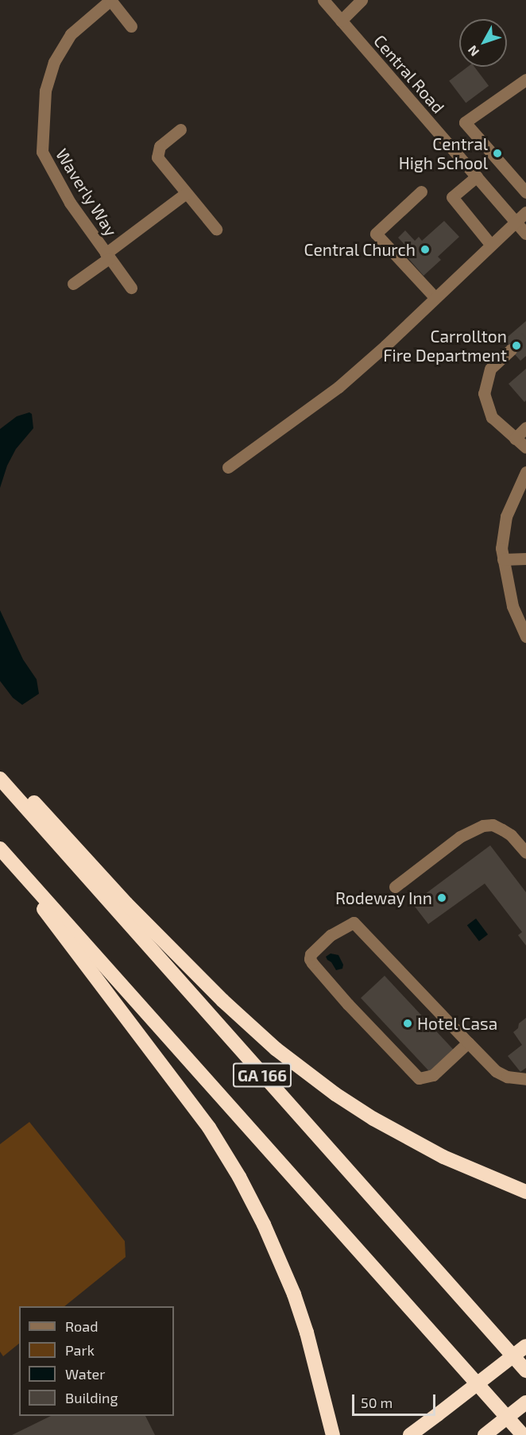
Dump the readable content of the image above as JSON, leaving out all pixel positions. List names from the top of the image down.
{
  "streets": {
    "highway": ["GA 166"],
    "street": ["Central Road", "Waverly Way"]
  },
  "places": [
    "Central High School",
    "Central Church",
    "Carrollton Fire Department",
    "Rodeway Inn",
    "Hotel Casa"
  ],
  "legend": [
    "Road",
    "Park",
    "Water",
    "Building"
  ],
  "scale_bar": "50 m",
  "north": "bottom left"
}
